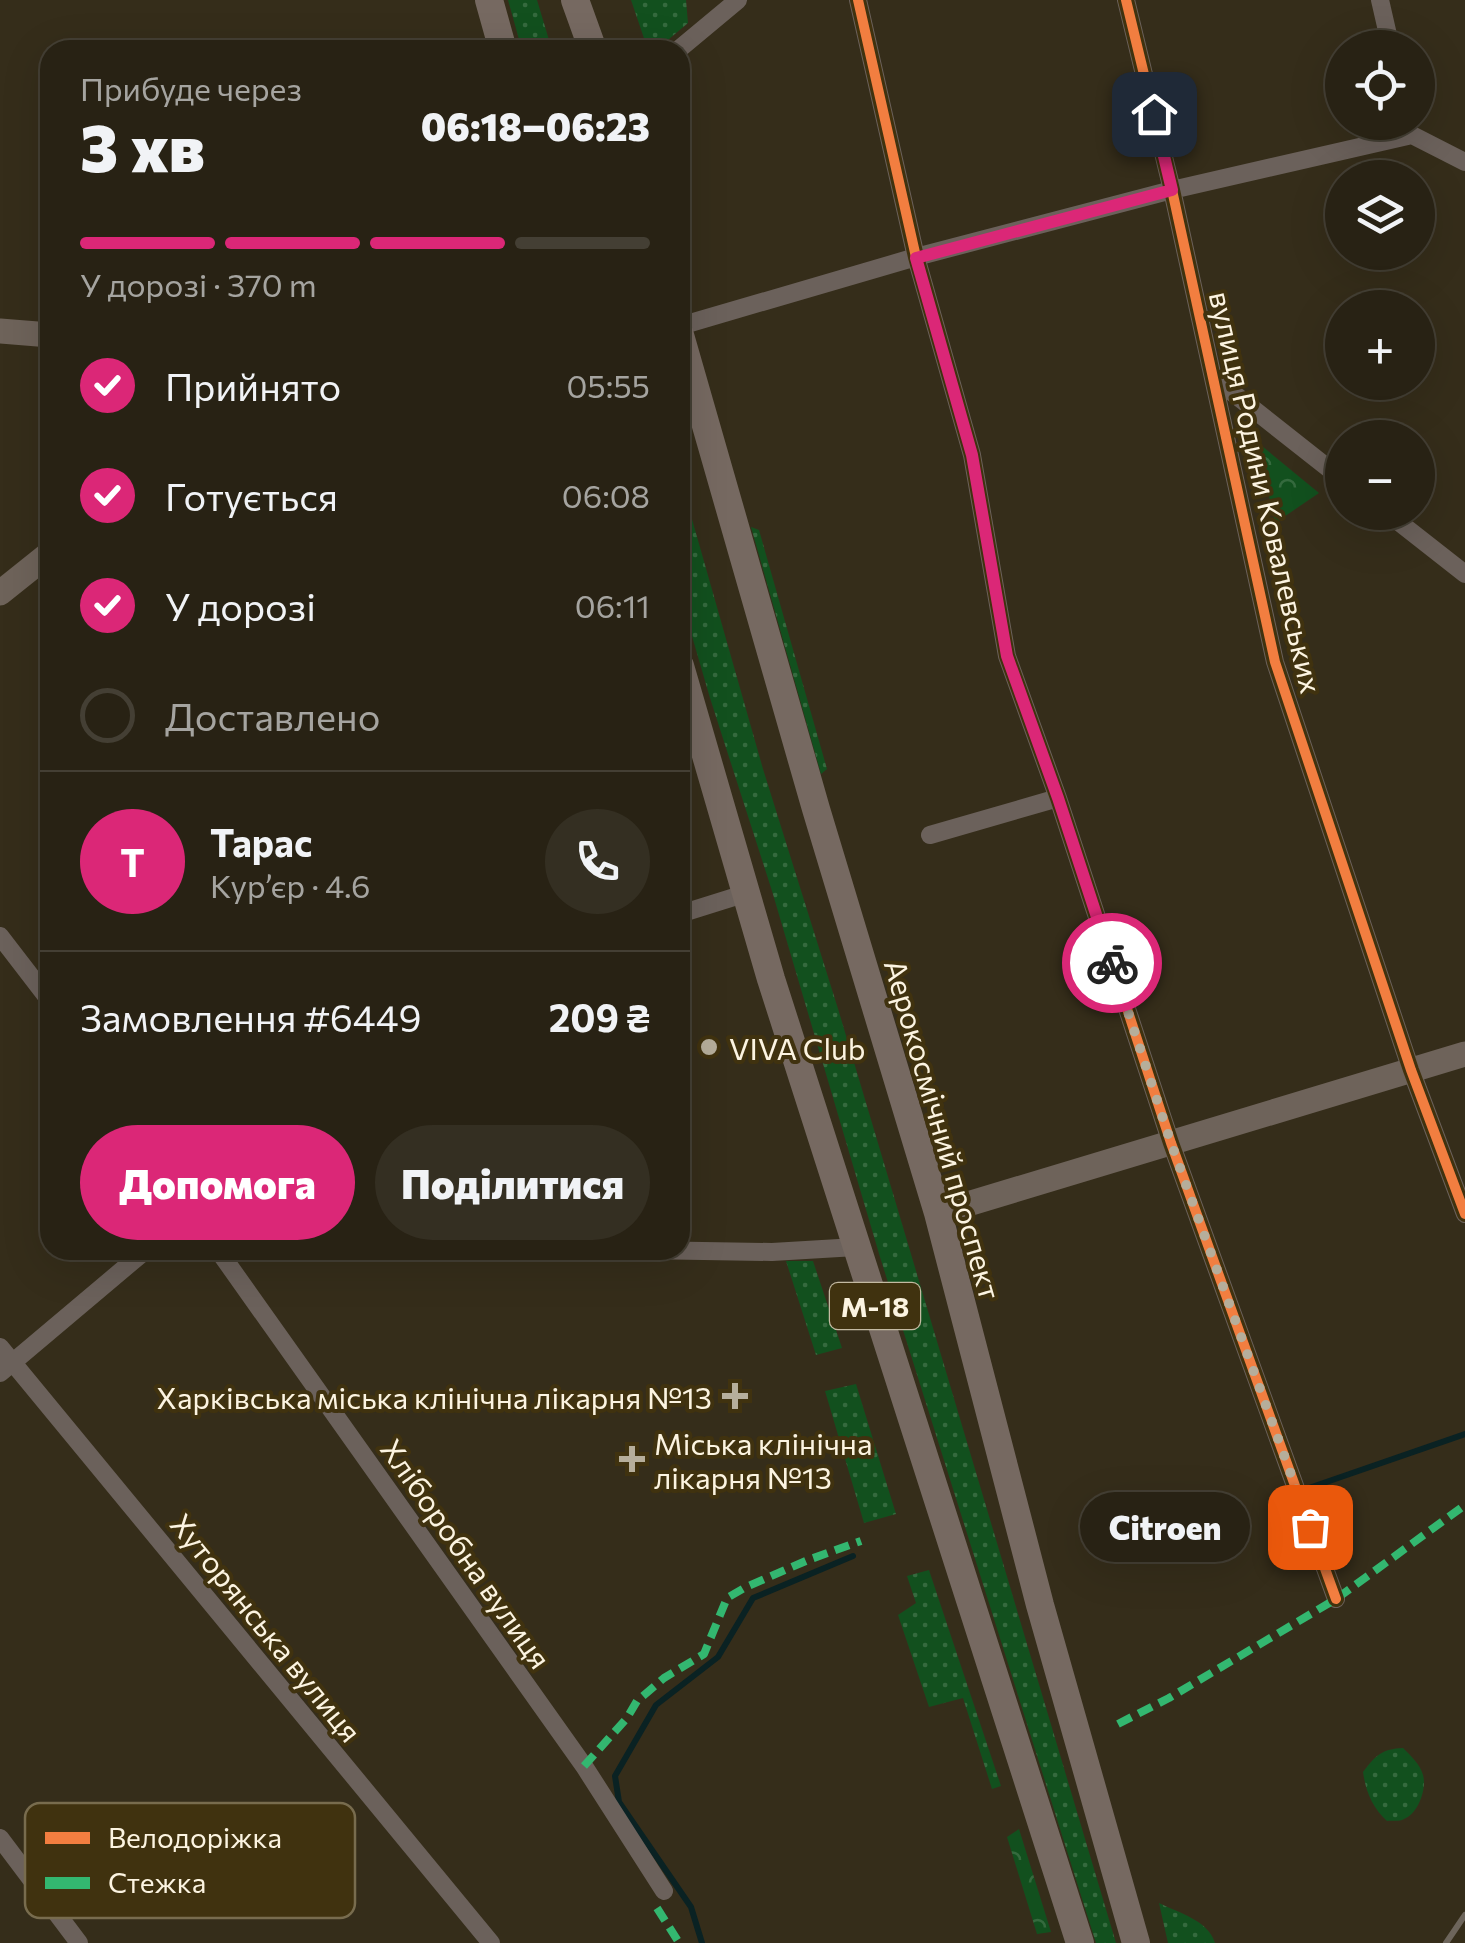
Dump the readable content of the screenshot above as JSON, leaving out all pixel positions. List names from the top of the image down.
{
  "streets": {
    "main road": ["Аерокосмічний проспект", "М-18"],
    "street": ["вулиця Родини Ковалевських", "Хліборобна вулиця", "Хуторянська вулиця"]
  },
  "places": {
    "other": ["VIVA Club", "Citroen"],
    "health": ["Харківська міська клінічна лікарня №13", "Міська клінічна лікарня №13"]
  },
  "legend": ["Велодоріжка", "Стежка"],
  "page": {
    "map_buttons": ["+", "−"],
    "heading": ["3 хв", "Прибуде через", "06:18–06:23"],
    "panel": [
      "Тарас",
      "Кур’єр · 4.6",
      "Замовлення #6449",
      "209 ₴"
    ],
    "bar": "У дорозі · 370 m",
    "list": [
      ["Прийнято", "05:55"],
      ["Готується", "06:08"],
      ["У дорозі", "06:11"],
      "Доставлено"
    ],
    "round": "Т",
    "buttons": ["Допомога", "Поділитися"],
    "bubble": "Citroen"
  }
}
